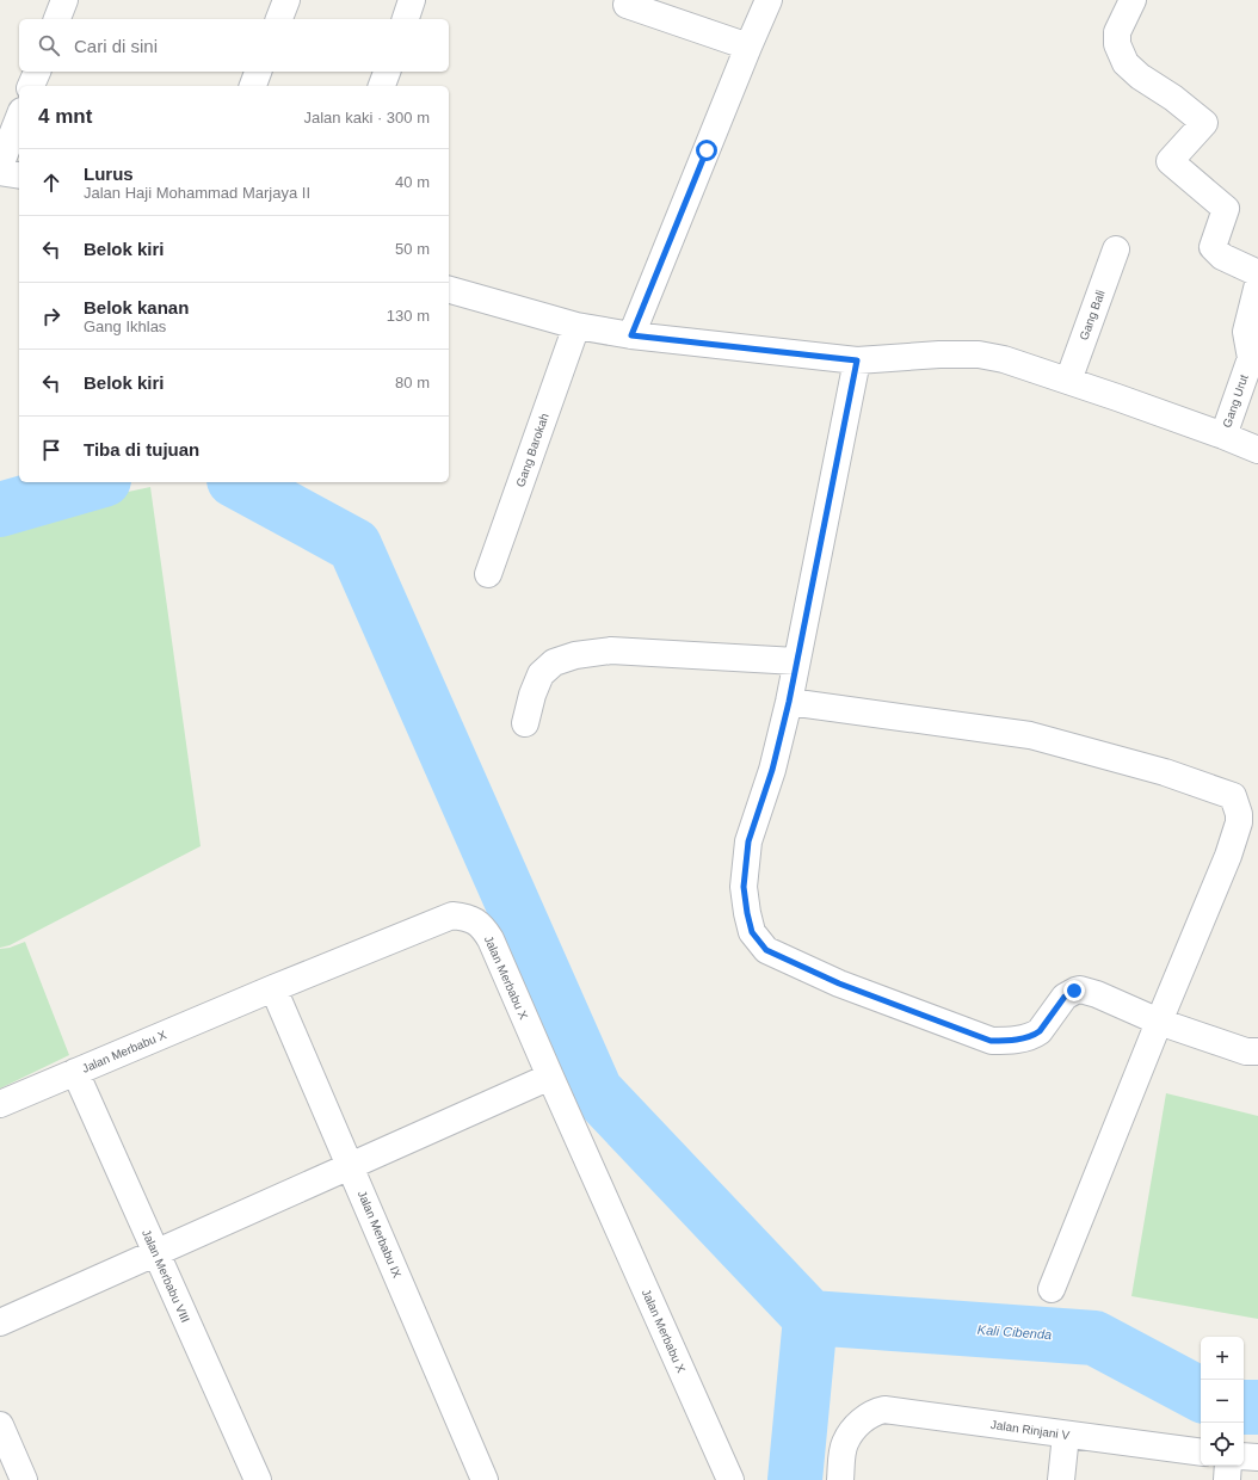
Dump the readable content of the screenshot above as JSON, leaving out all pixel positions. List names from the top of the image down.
{
  "streets": {
    "street": [
      "Gang Bali",
      "Gang Urut",
      "Gang Barokah",
      "Jalan Merbabu X",
      "Jalan Merbabu IX",
      "Jalan Merbabu VIII",
      "Jalan Rinjani V"
    ]
  },
  "crossings": [
    ["Jalan Merbabu X", "Jalan Merbabu IX"],
    ["Jalan Merbabu X", "Jalan Merbabu VIII"]
  ],
  "water": ["Kali Cibenda"],
  "page": {
    "search": "Cari di sini",
    "heading": ["4 mnt", "Jalan kaki · 300 m"],
    "list": [
      ["Lurus", "Jalan Haji Mohammad Marjaya II", "40 m"],
      ["Belok kiri", "50 m"],
      ["Belok kanan", "Gang Ikhlas", "130 m"],
      ["Belok kiri", "80 m"],
      "Tiba di tujuan"
    ],
    "map_buttons": ["+", "−"]
  }
}
